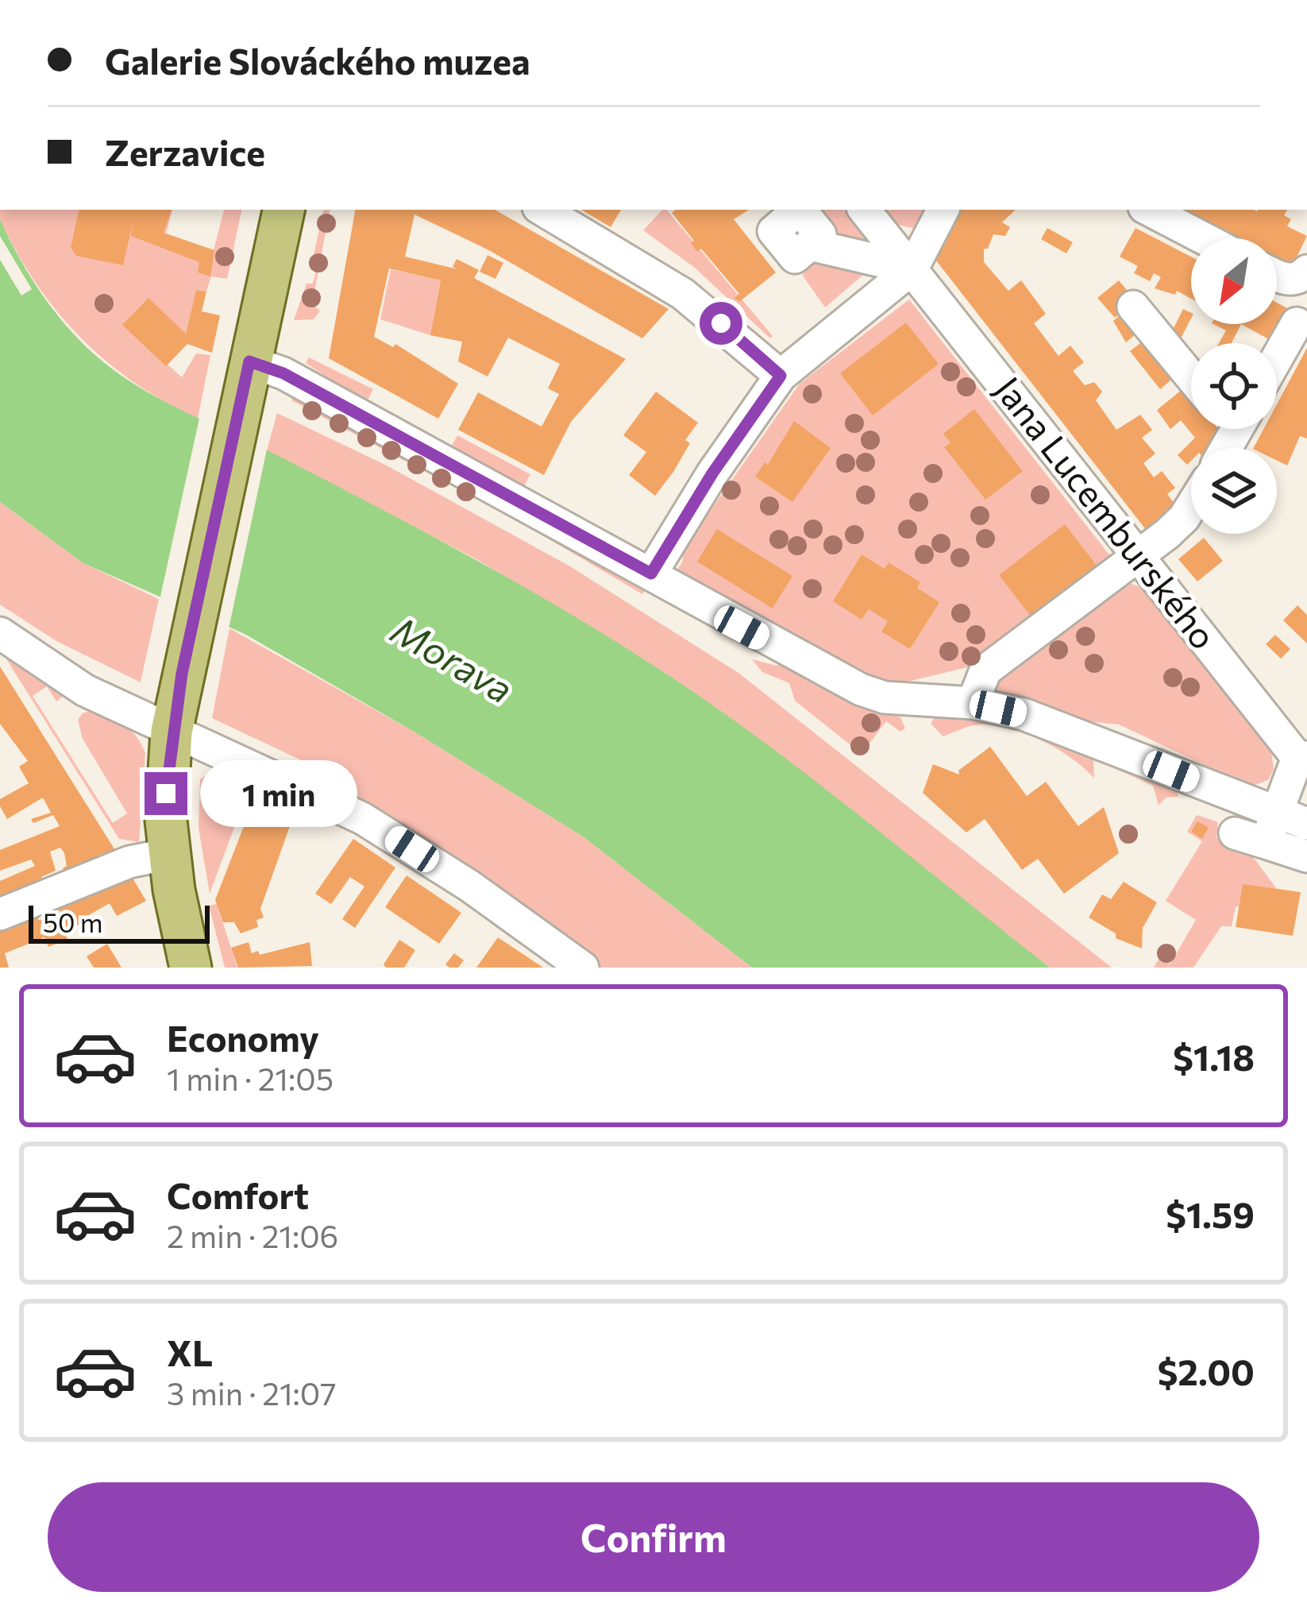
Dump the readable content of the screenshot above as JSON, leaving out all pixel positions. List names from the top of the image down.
{
  "streets": {
    "street": ["Jana Lucemburského"]
  },
  "water": ["Morava"],
  "scale_bar": "50 m",
  "north": "bottom left",
  "page": {
    "banner": ["Galerie Slováckého muzea", "Zerzavice"],
    "bubble": "1 min",
    "scale": "50 m",
    "list": [
      {
        "name": "Economy",
        "note": "1 min · 21:05",
        "value": "$1.18"
      },
      {
        "name": "Comfort",
        "note": "2 min · 21:06",
        "value": "$1.59"
      },
      {
        "name": "XL",
        "note": "3 min · 21:07",
        "value": "$2.00"
      }
    ],
    "buttons": "Confirm"
  }
}
